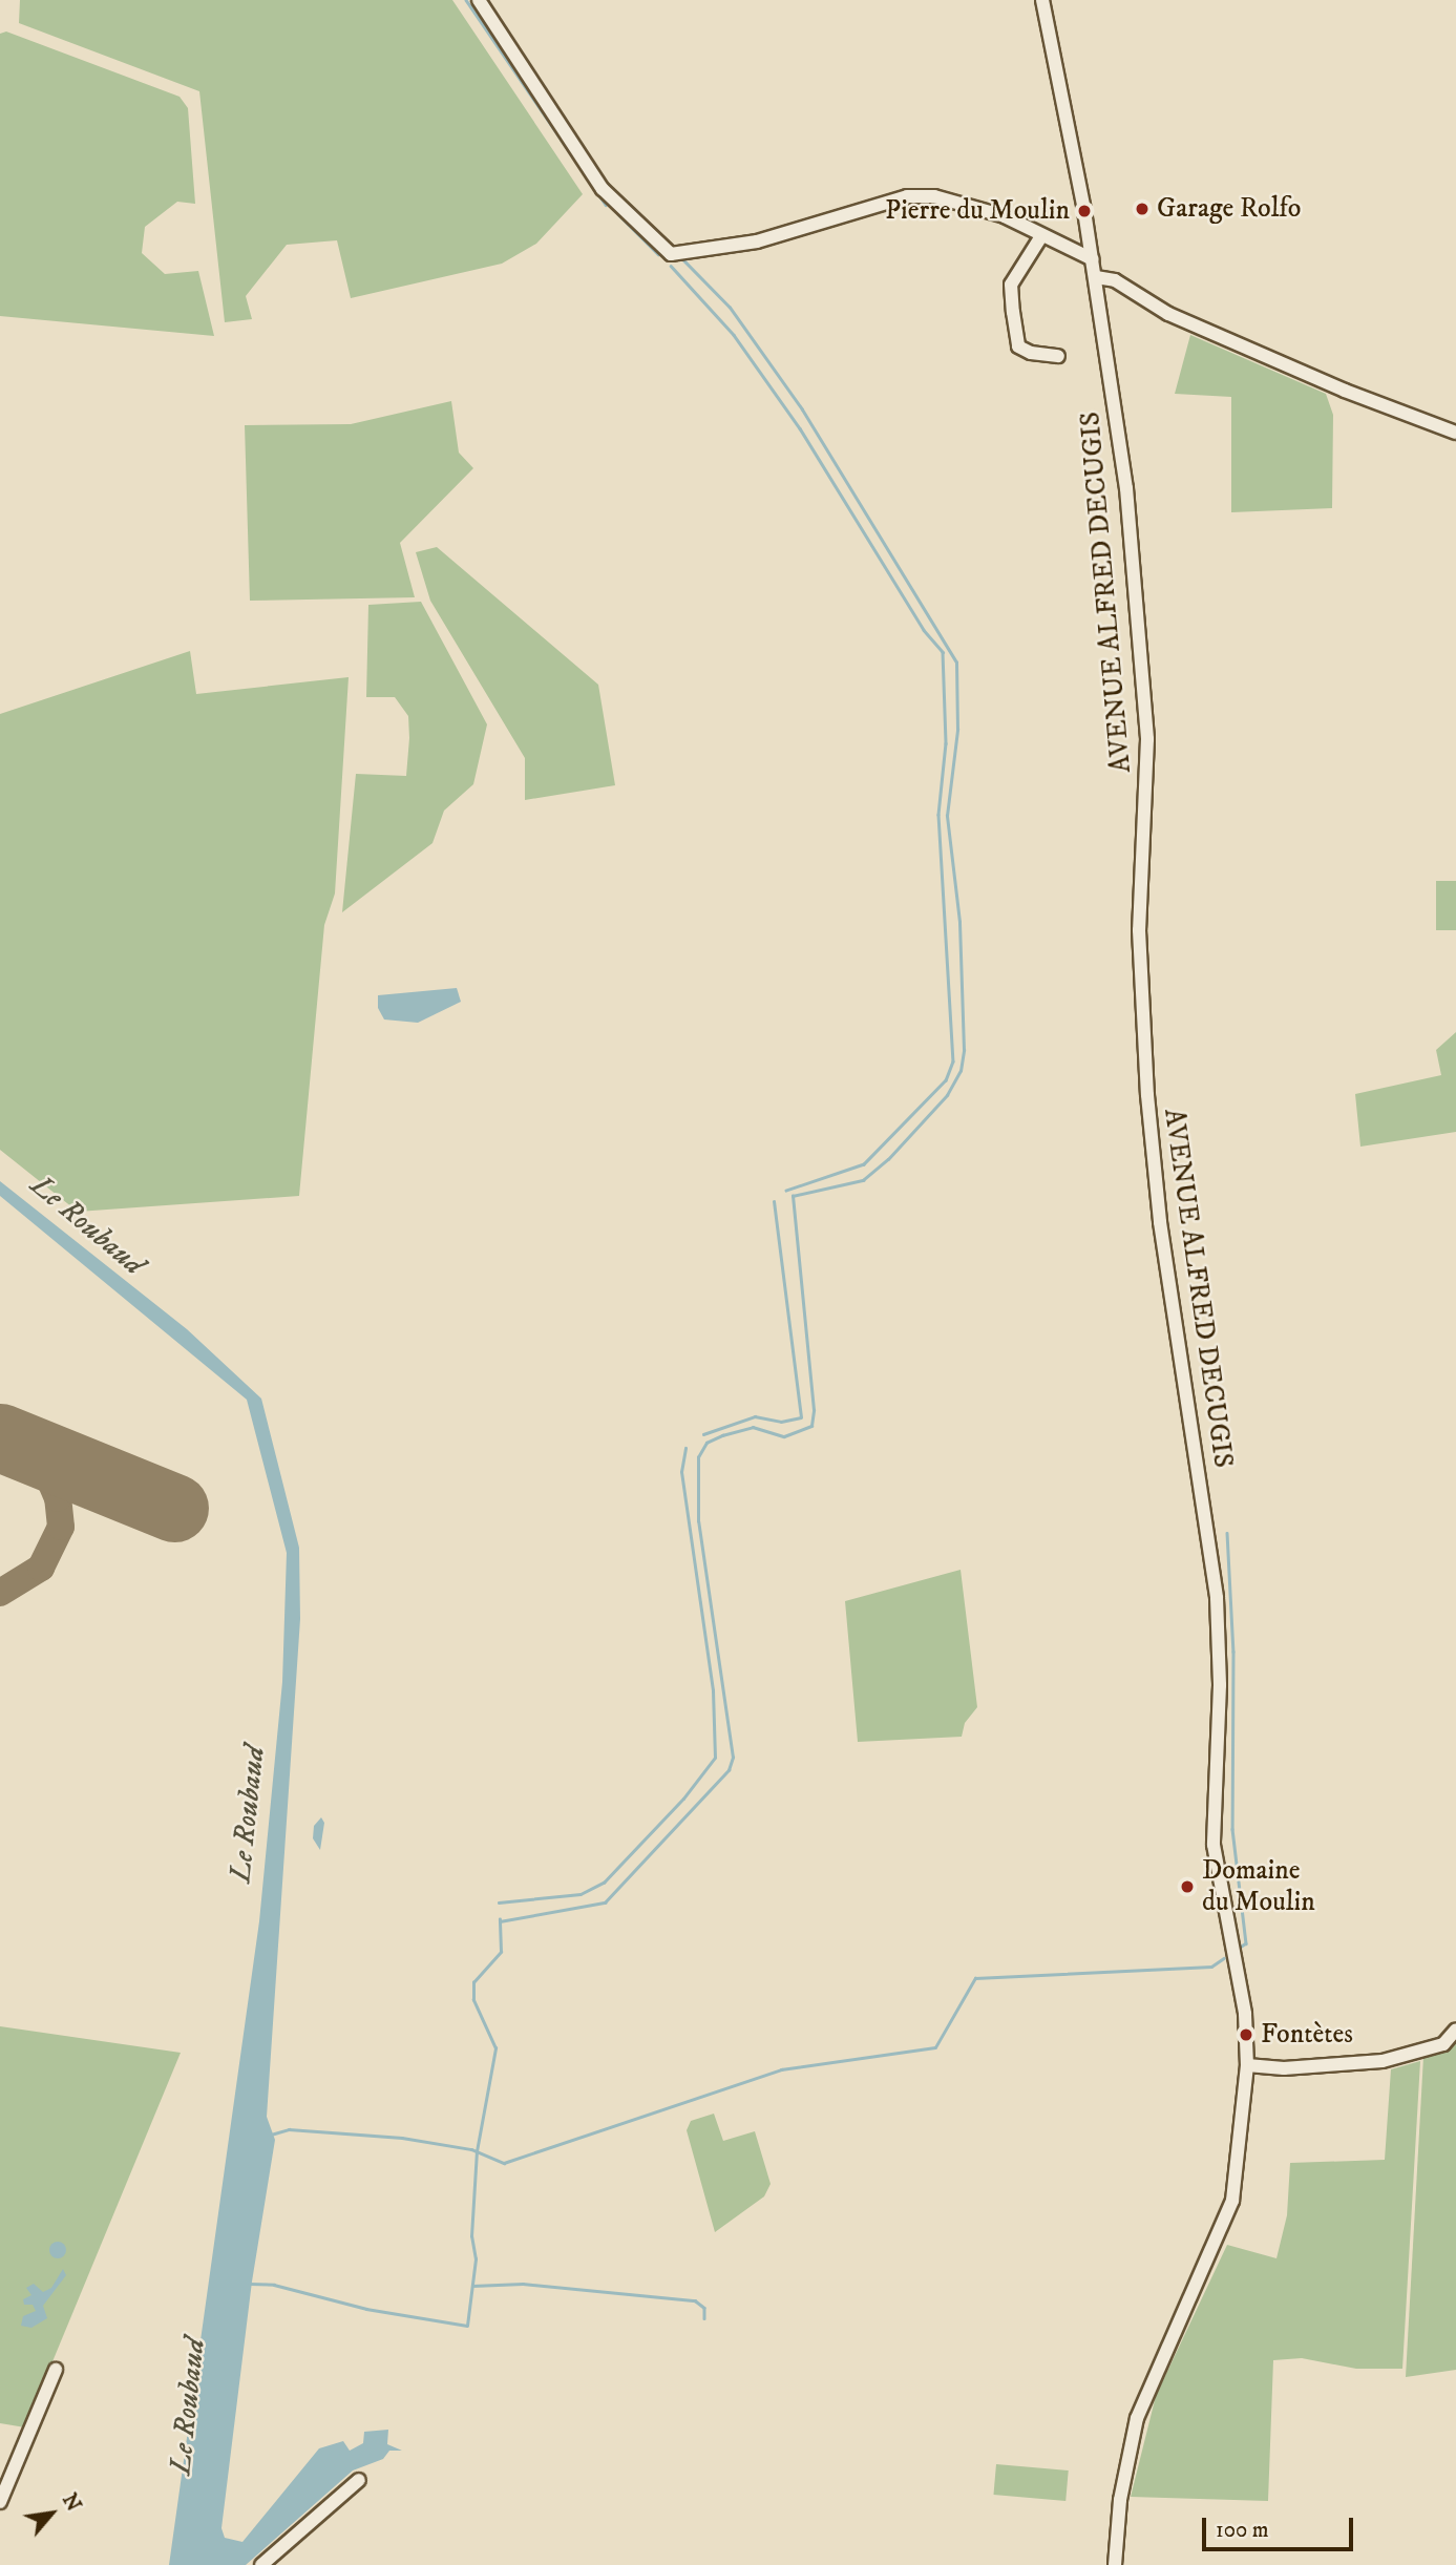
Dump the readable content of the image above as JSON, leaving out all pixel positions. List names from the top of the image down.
{
  "streets": {
    "street": ["AVENUE ALFRED DECUGIS"]
  },
  "water": ["Le Roubaud"],
  "places": [
    "Garage Rolfo",
    "Pierre du Moulin",
    "Domaine du Moulin",
    "Fontètes"
  ],
  "scale_bar": "100 m",
  "north": "top right"
}
